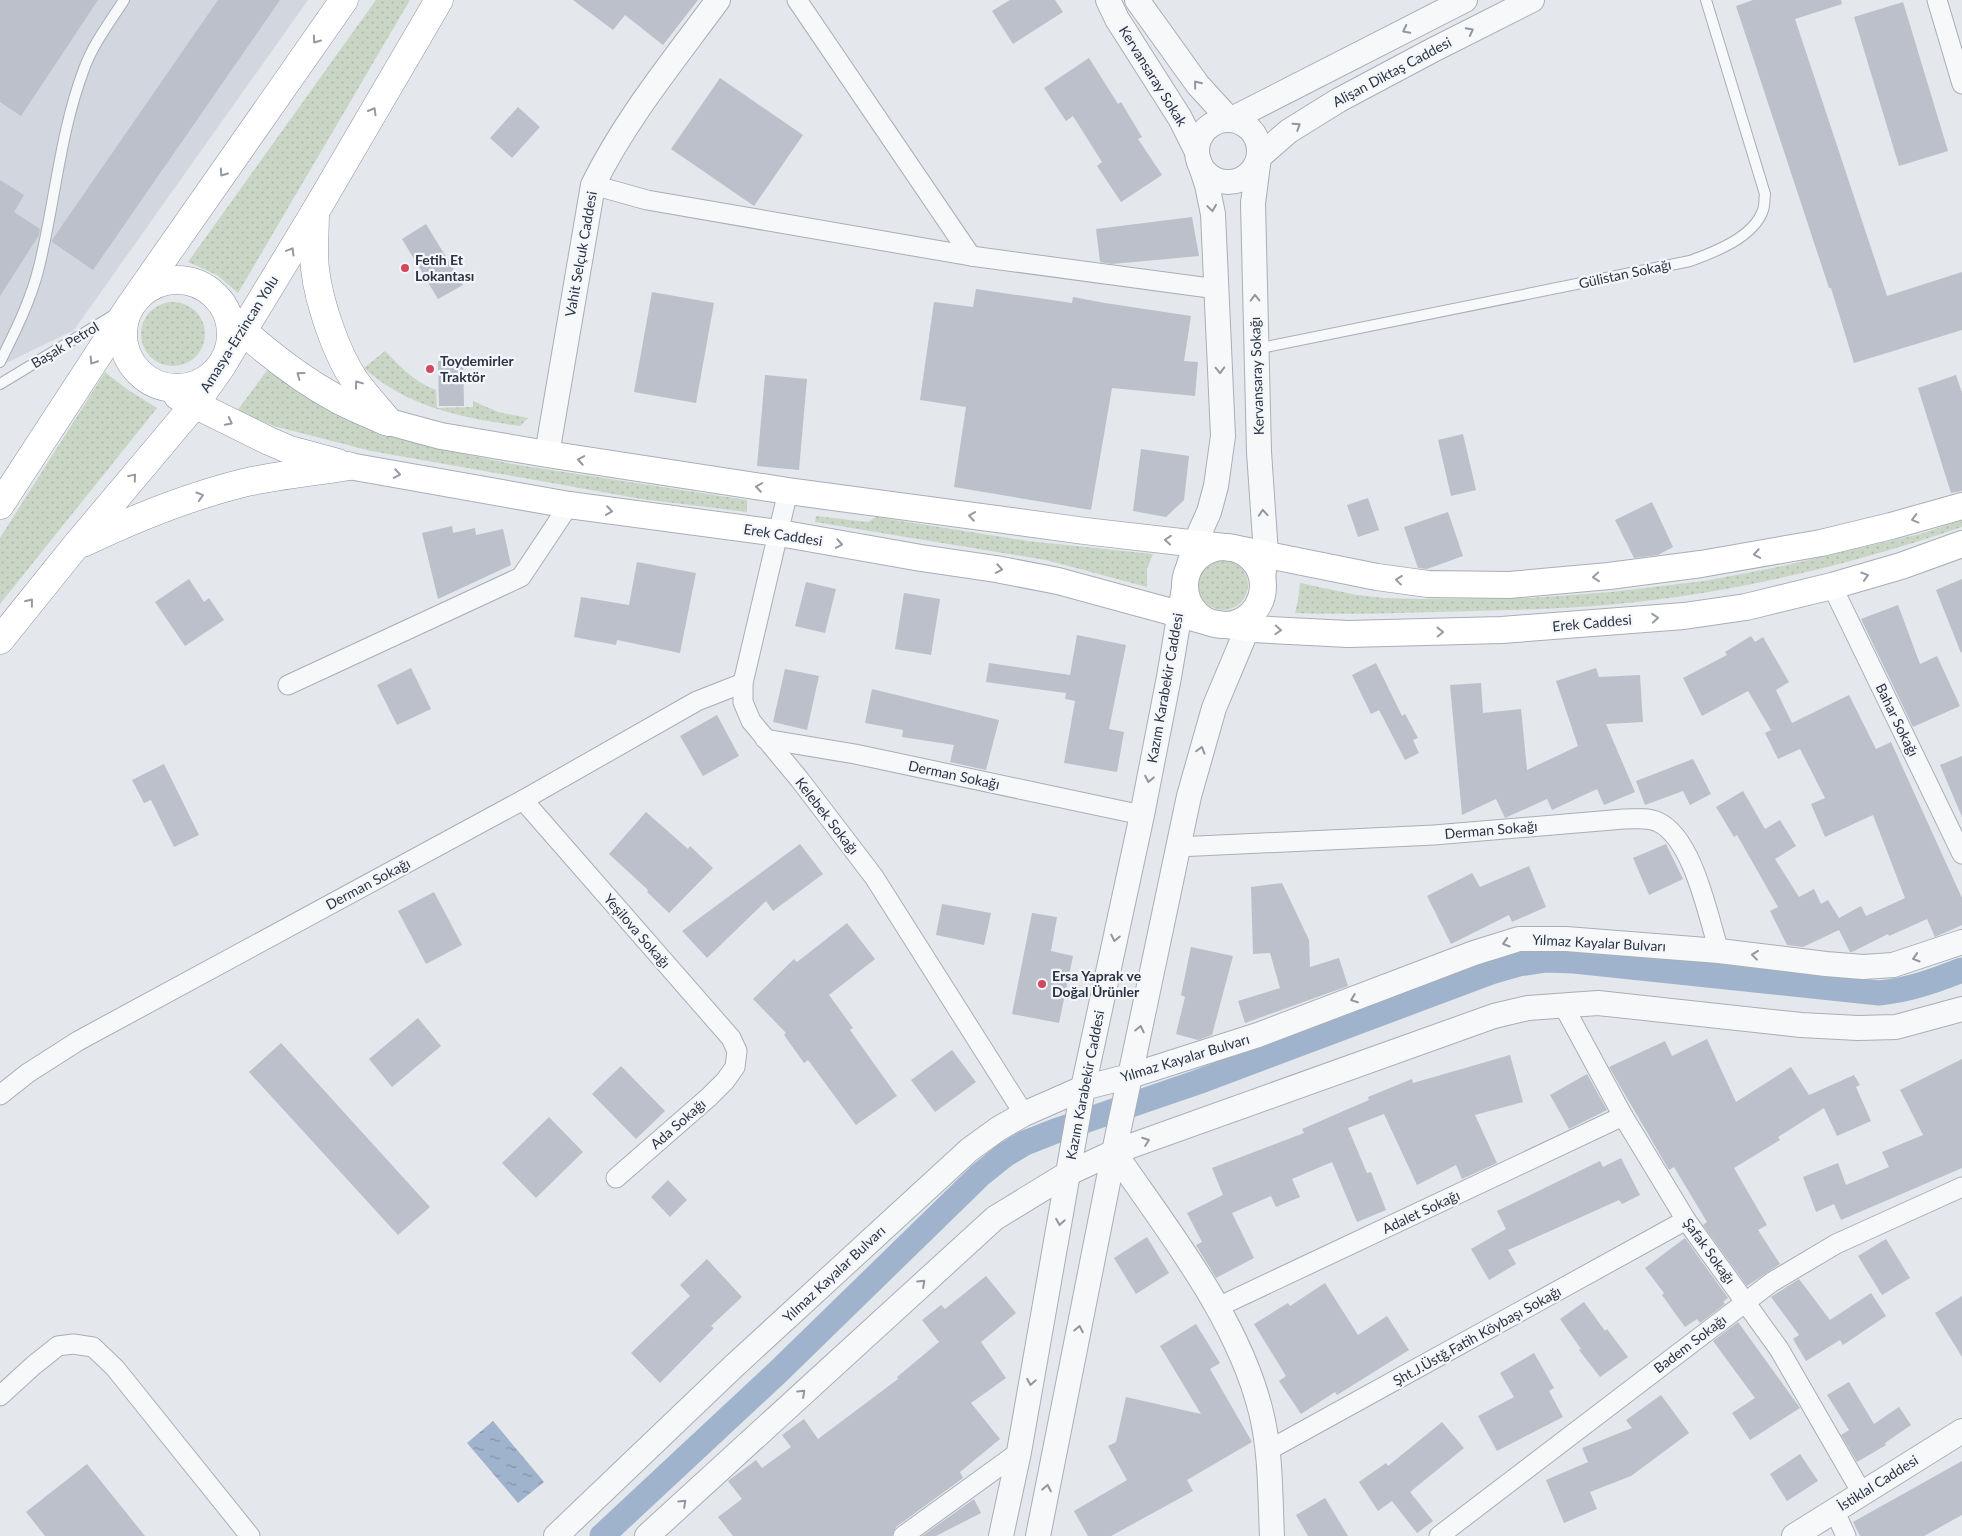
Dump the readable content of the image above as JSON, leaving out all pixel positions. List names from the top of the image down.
{
  "streets": {
    "highway": ["Amasya-Erzincan Yolu"],
    "main road": ["Erek Caddesi"],
    "street": [
      "Alişan Diktaş Caddesi",
      "Kervansaray Sokak",
      "Vahit Selçuk Caddesi",
      "Kervansaray Sokağı",
      "Kazım Karabekir Caddesi",
      "Bahar Sokağı",
      "Derman Sokağı",
      "Kelebek Sokağı",
      "Yeşilova Sokağı",
      "Yılmaz Kayalar Bulvarı",
      "Ada Sokağı",
      "Adalet Sokağı",
      "Şafak Sokağı",
      "Şht.J.Üstğ.Fatih Köybaşı Sokağı",
      "Badem Sokağı",
      "İstiklal Caddesi"
    ],
    "lane": ["Gülistan Sokağı", "Başak Petrol"]
  },
  "crossings": [
    ["Alişan Diktaş Caddesi", "Kervansaray Sokak"],
    ["Alişan Diktaş Caddesi", "Kervansaray Sokağı"],
    ["Kervansaray Sokak", "Kervansaray Sokağı"],
    ["Gülistan Sokağı", "Kervansaray Sokağı"],
    ["Amasya-Erzincan Yolu", "Başak Petrol"],
    ["Kervansaray Sokağı", "Erek Caddesi"],
    ["Erek Caddesi", "Kazım Karabekir Caddesi"],
    ["Erek Caddesi", "Bahar Sokağı"],
    ["Erek Caddesi", "Kelebek Sokağı"],
    ["Kazım Karabekir Caddesi", "Derman Sokağı"],
    ["Kazım Karabekir Caddesi", "Yılmaz Kayalar Bulvarı"],
    ["Derman Sokağı", "Kelebek Sokağı"],
    ["Derman Sokağı", "Yeşilova Sokağı"],
    ["Derman Sokağı", "Yılmaz Kayalar Bulvarı"],
    ["Kelebek Sokağı", "Yılmaz Kayalar Bulvarı"],
    ["Yeşilova Sokağı", "Ada Sokağı"],
    ["Adalet Sokağı", "Şafak Sokağı"],
    ["Şafak Sokağı", "Şht.J.Üstğ.Fatih Köybaşı Sokağı"],
    ["Şafak Sokağı", "Badem Sokağı"],
    ["Şafak Sokağı", "İstiklal Caddesi"]
  ],
  "places": ["Fetih Et Lokantası", "Toydemirler Traktör", "Ersa Yaprak ve Doğal Ürünler"]
}
